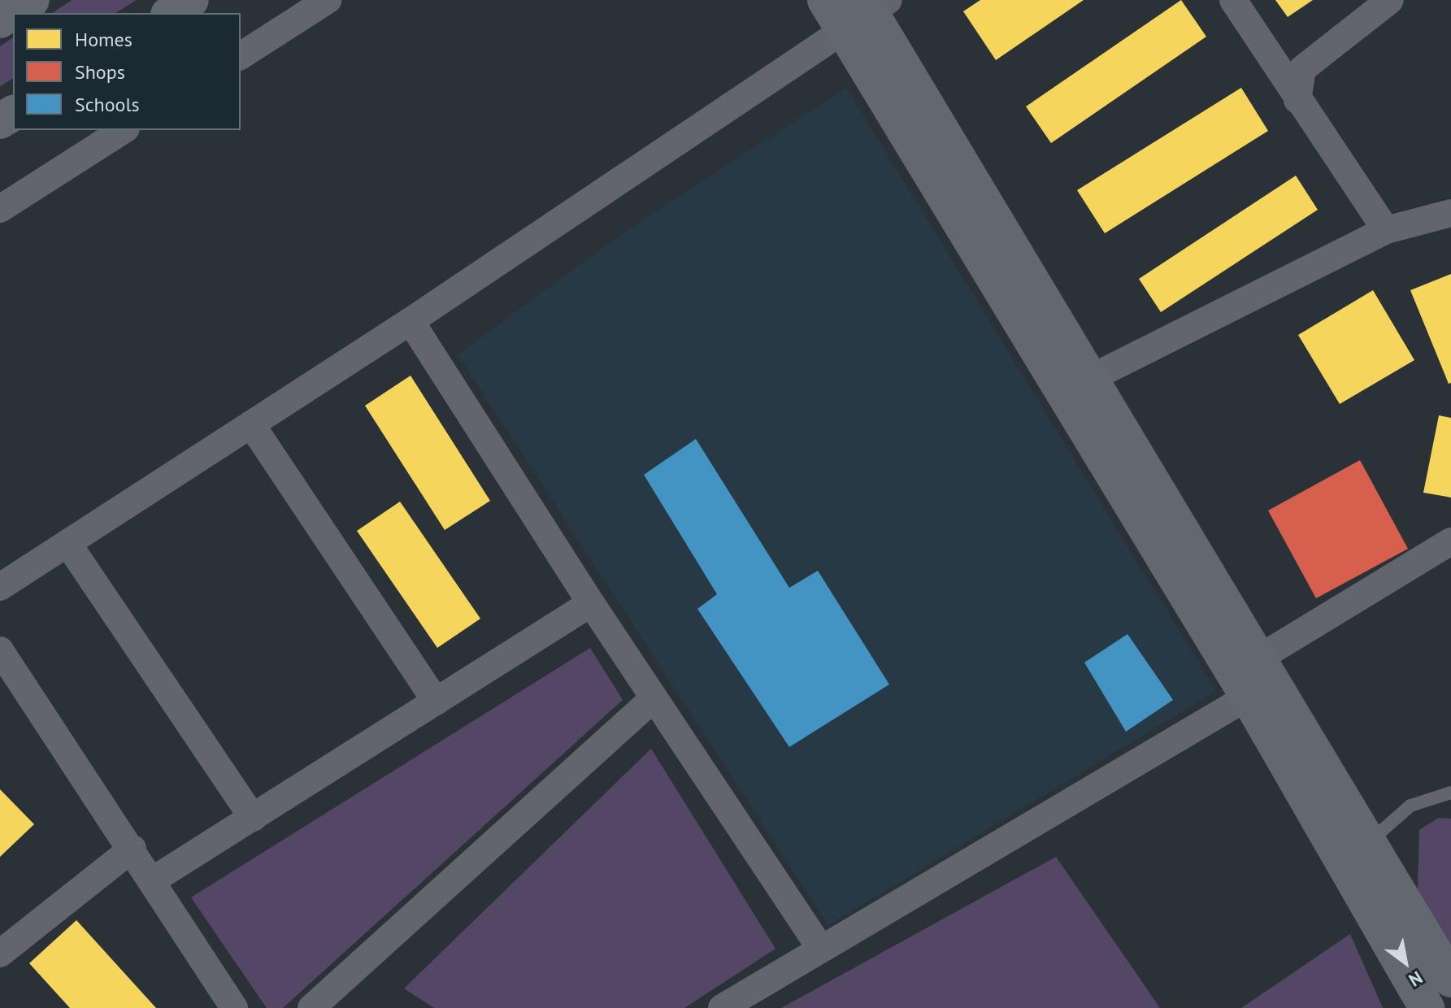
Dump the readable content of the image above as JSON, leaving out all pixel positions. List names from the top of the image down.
{
  "legend": ["Homes", "Shops", "Schools"],
  "north": "bottom right"
}
